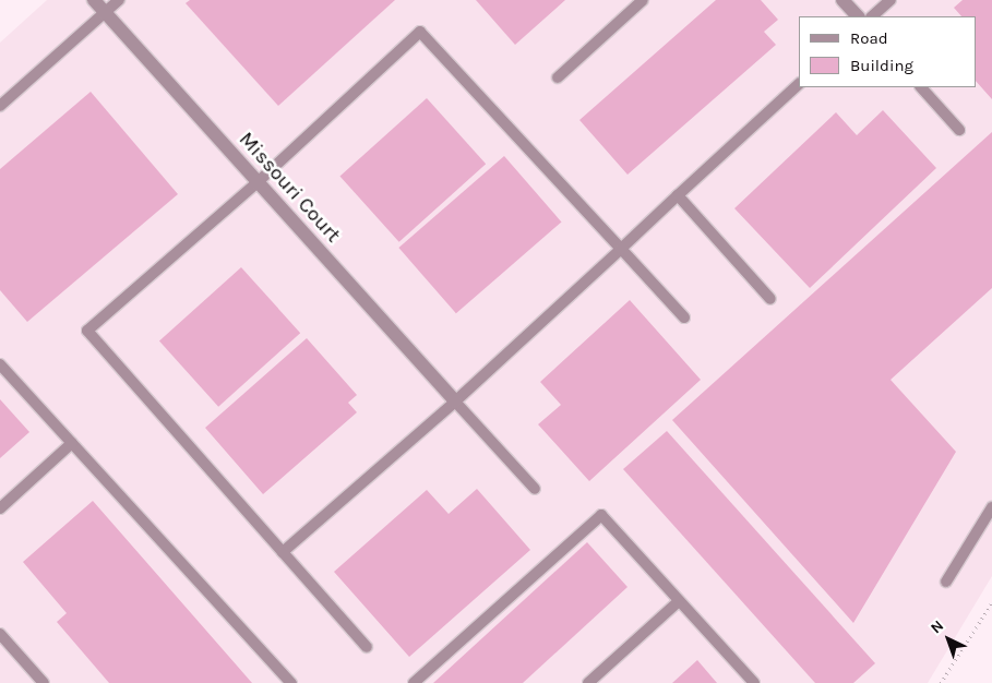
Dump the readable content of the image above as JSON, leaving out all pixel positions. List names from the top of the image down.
{
  "streets": {
    "street": ["Missouri Court"]
  },
  "legend": ["Road", "Building"],
  "north": "top left"
}
